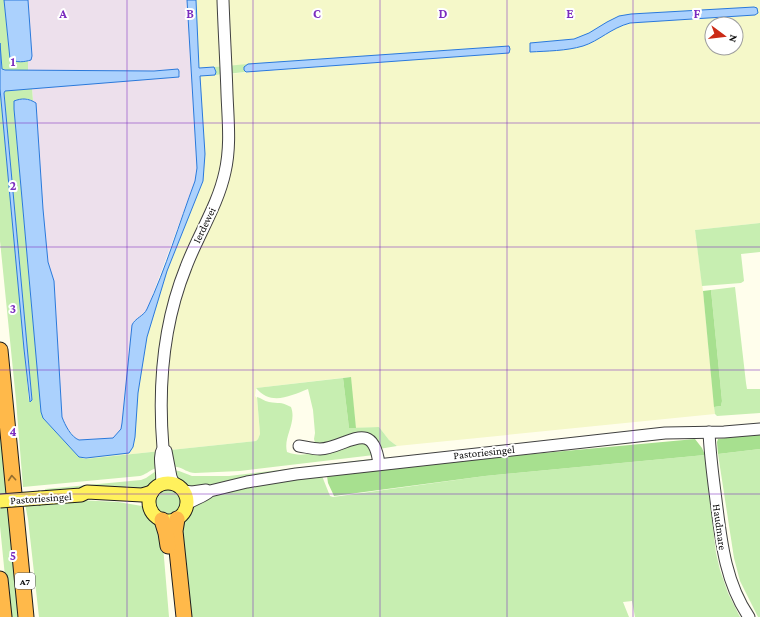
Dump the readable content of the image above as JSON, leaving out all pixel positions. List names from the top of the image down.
{
  "streets": {
    "highway": ["A7"],
    "main road": ["Pastoriesingel"],
    "street": ["Ierdewei", "Haudmare"]
  },
  "crossings": [
    ["Ierdewei", "Pastoriesingel"],
    ["Pastoriesingel", "Haudmare"]
  ],
  "north": "right",
  "grid": {
    "columns": [
      "A",
      "B",
      "C",
      "D",
      "E",
      "F"
    ],
    "rows": [
      "1",
      "2",
      "3",
      "4",
      "5"
    ]
  }
}
